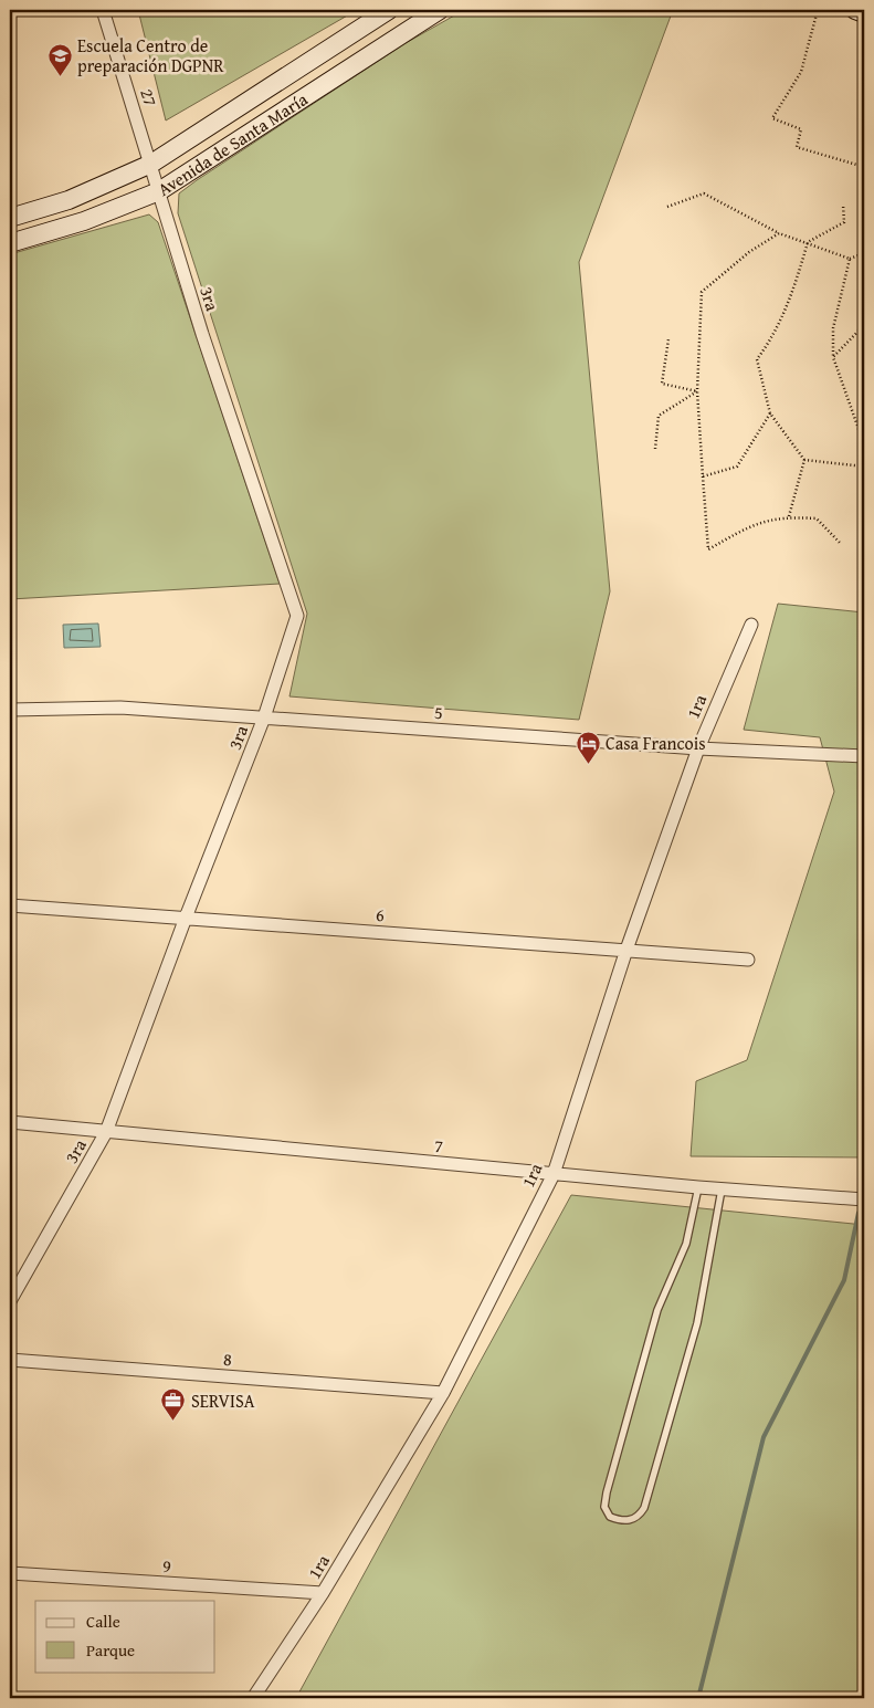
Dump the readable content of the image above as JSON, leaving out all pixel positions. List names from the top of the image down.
{
  "streets": {
    "street": [
      "27",
      "Avenida de Santa María",
      "3ra",
      "1ra",
      "5",
      "6",
      "7",
      "8",
      "9"
    ]
  },
  "crossings": [
    ["27", "Avenida de Santa María"],
    ["27", "3ra"],
    ["Avenida de Santa María", "3ra"],
    ["3ra", "5"],
    ["3ra", "6"],
    ["3ra", "7"],
    ["1ra", "5"],
    ["1ra", "6"],
    ["1ra", "7"],
    ["1ra", "8"],
    ["1ra", "9"]
  ],
  "places": {
    "school or university": ["Escuela Centro de preparación DGPNR"],
    "hotel": ["Casa Francois"],
    "office": ["SERVISA"]
  },
  "legend": ["Calle", "Parque"]
}
